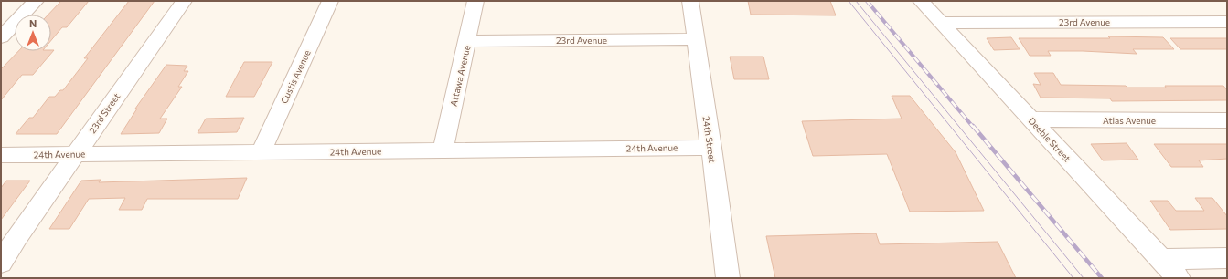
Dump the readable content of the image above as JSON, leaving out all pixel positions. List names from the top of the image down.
{
  "streets": {
    "street": [
      "23rd Avenue",
      "Attawa Avenue",
      "Custis Avenue",
      "23rd Street",
      "Atlas Avenue",
      "24th Street",
      "Deeble Street",
      "24th Avenue"
    ]
  },
  "crossings": [
    ["23rd Avenue", "Attawa Avenue"],
    ["23rd Avenue", "24th Street"],
    ["23rd Avenue", "Deeble Street"],
    ["Attawa Avenue", "24th Avenue"],
    ["Custis Avenue", "24th Avenue"],
    ["23rd Street", "24th Avenue"],
    ["Atlas Avenue", "Deeble Street"],
    ["24th Street", "24th Avenue"]
  ],
  "north": "top"
}
